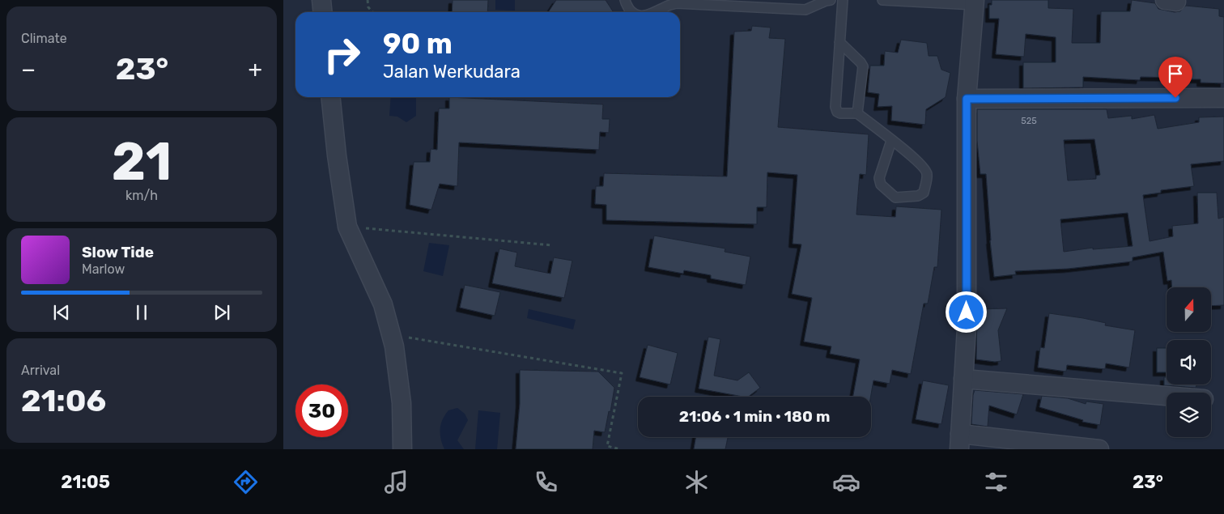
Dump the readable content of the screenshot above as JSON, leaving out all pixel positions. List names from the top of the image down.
{
  "house_numbers": ["525"],
  "north": "top",
  "page": {
    "tile": [
      "Climate",
      ["21", "km/h"],
      ["Arrival", "21:06"]
    ],
    "turn": ["90 m", "Jalan Werkudara"],
    "heat": ["−", "23°", "+"],
    "song": ["Slow Tide", "Marlow"],
    "limit": "30",
    "trip": "21:06 · 1 min · 180 m",
    "tabs": ["21:05", "23°"]
  }
}
